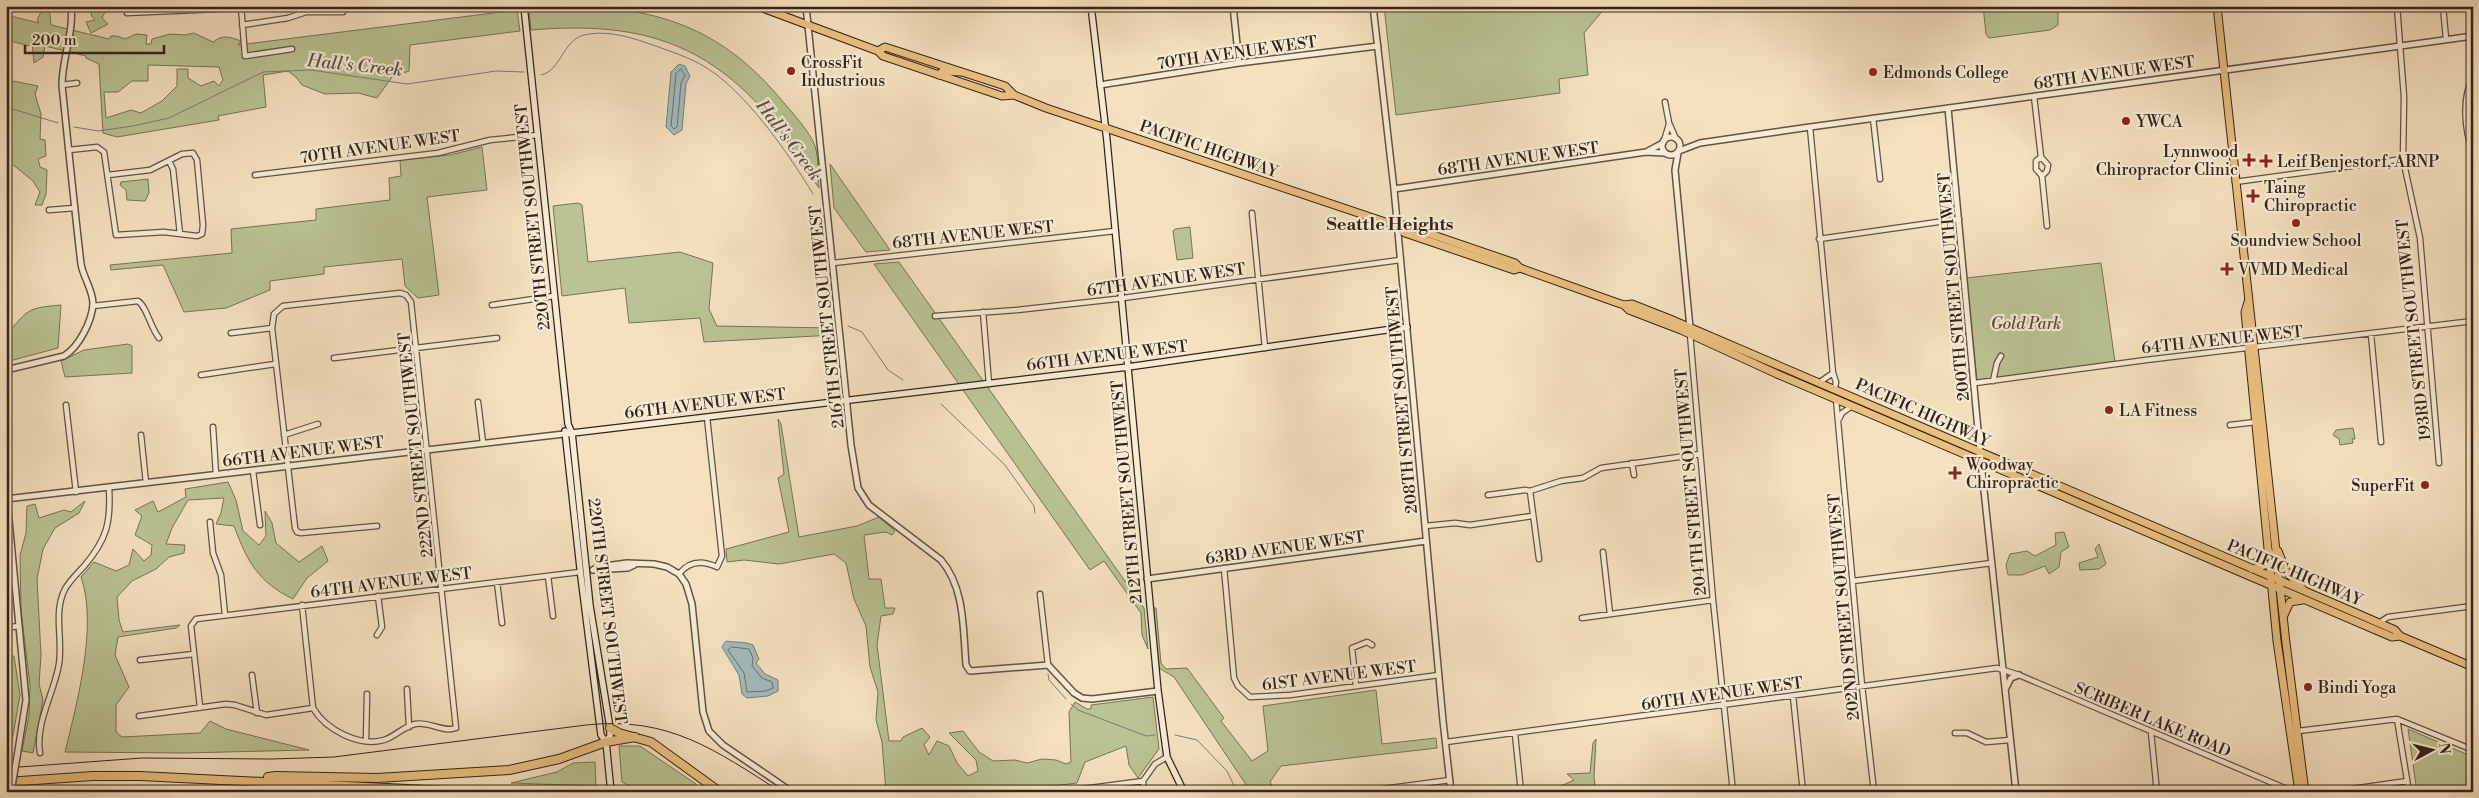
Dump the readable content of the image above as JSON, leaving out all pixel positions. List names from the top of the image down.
{
  "streets": {
    "main road": [
      "PACIFIC HIGHWAY",
      "220TH STREET SOUTHWEST",
      "66TH AVENUE WEST",
      "212TH STREET SOUTHWEST"
    ],
    "street": [
      "70TH AVENUE WEST",
      "68TH AVENUE WEST",
      "67TH AVENUE WEST",
      "200TH STREET SOUTHWEST",
      "216TH STREET SOUTHWEST",
      "193RD STREET SOUTHWEST",
      "64TH AVENUE WEST",
      "208TH STREET SOUTHWEST",
      "222ND STREET SOUTHWEST",
      "204TH STREET SOUTHWEST",
      "63RD AVENUE WEST",
      "202ND STREET SOUTHWEST",
      "61ST AVENUE WEST",
      "60TH AVENUE WEST",
      "SCRIBER LAKE ROAD"
    ]
  },
  "crossings": [
    ["70TH AVENUE WEST", "220TH STREET SOUTHWEST"],
    ["70TH AVENUE WEST", "208TH STREET SOUTHWEST"],
    ["70TH AVENUE WEST", "212TH STREET SOUTHWEST"],
    ["68TH AVENUE WEST", "200TH STREET SOUTHWEST"],
    ["68TH AVENUE WEST", "216TH STREET SOUTHWEST"],
    ["68TH AVENUE WEST", "193RD STREET SOUTHWEST"],
    ["68TH AVENUE WEST", "208TH STREET SOUTHWEST"],
    ["68TH AVENUE WEST", "204TH STREET SOUTHWEST"],
    ["68TH AVENUE WEST", "212TH STREET SOUTHWEST"],
    ["PACIFIC HIGHWAY", "200TH STREET SOUTHWEST"],
    ["PACIFIC HIGHWAY", "216TH STREET SOUTHWEST"],
    ["PACIFIC HIGHWAY", "208TH STREET SOUTHWEST"],
    ["PACIFIC HIGHWAY", "204TH STREET SOUTHWEST"],
    ["PACIFIC HIGHWAY", "212TH STREET SOUTHWEST"],
    ["PACIFIC HIGHWAY", "202ND STREET SOUTHWEST"],
    ["220TH STREET SOUTHWEST", "64TH AVENUE WEST"],
    ["220TH STREET SOUTHWEST", "66TH AVENUE WEST"],
    ["67TH AVENUE WEST", "208TH STREET SOUTHWEST"],
    ["67TH AVENUE WEST", "212TH STREET SOUTHWEST"],
    ["200TH STREET SOUTHWEST", "64TH AVENUE WEST"],
    ["200TH STREET SOUTHWEST", "60TH AVENUE WEST"],
    ["200TH STREET SOUTHWEST", "SCRIBER LAKE ROAD"],
    ["216TH STREET SOUTHWEST", "66TH AVENUE WEST"],
    ["193RD STREET SOUTHWEST", "64TH AVENUE WEST"],
    ["64TH AVENUE WEST", "222ND STREET SOUTHWEST"],
    ["66TH AVENUE WEST", "208TH STREET SOUTHWEST"],
    ["66TH AVENUE WEST", "222ND STREET SOUTHWEST"],
    ["66TH AVENUE WEST", "212TH STREET SOUTHWEST"],
    ["208TH STREET SOUTHWEST", "63RD AVENUE WEST"],
    ["208TH STREET SOUTHWEST", "61ST AVENUE WEST"],
    ["208TH STREET SOUTHWEST", "60TH AVENUE WEST"],
    ["204TH STREET SOUTHWEST", "60TH AVENUE WEST"],
    ["212TH STREET SOUTHWEST", "63RD AVENUE WEST"],
    ["63RD AVENUE WEST", "61ST AVENUE WEST"],
    ["202ND STREET SOUTHWEST", "60TH AVENUE WEST"],
    ["60TH AVENUE WEST", "SCRIBER LAKE ROAD"]
  ],
  "districts": ["Seattle Heights"],
  "water": ["Hall's Creek"],
  "parks": ["Gold Park"],
  "places": {
    "other": [
      "CrossFit Industrious",
      "Edmonds College",
      "YWCA",
      "Soundview School",
      "LA Fitness",
      "SuperFit",
      "Bindi Yoga"
    ],
    "health": [
      "Lynnwood Chiropractor Clinic",
      "Leif Benjestorf, ARNP",
      "Taing Chiropractic",
      "VVMD Medical",
      "Woodway Chiropractic"
    ]
  },
  "scale_bar": "200 m",
  "north": "right"
}
